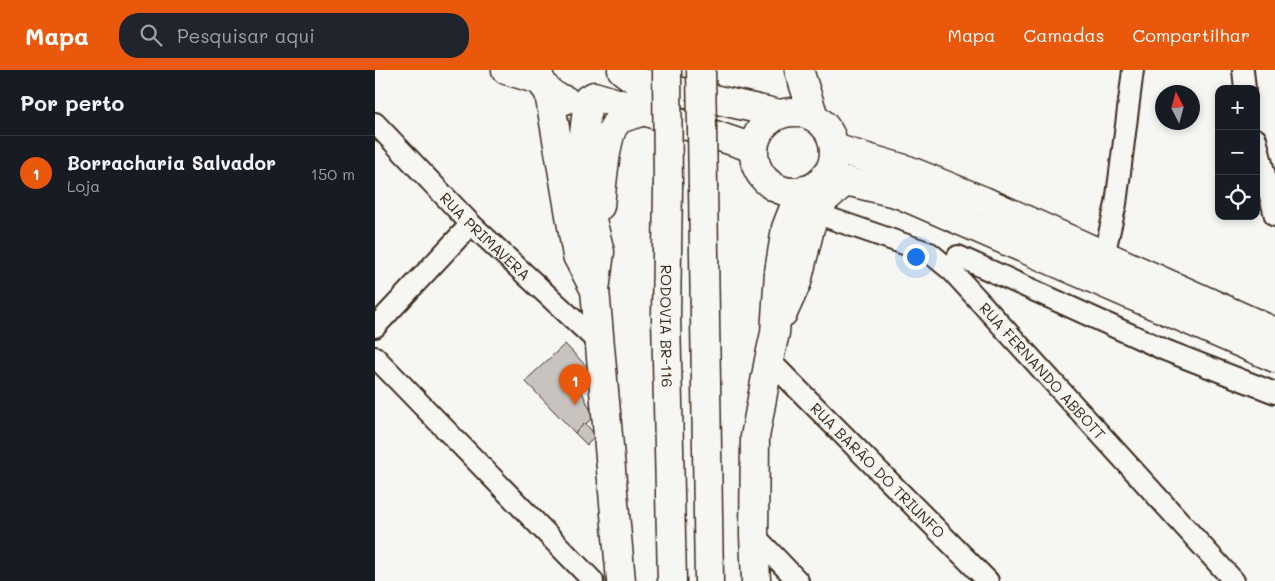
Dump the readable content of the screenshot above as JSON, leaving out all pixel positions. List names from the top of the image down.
{
  "streets": {
    "main road": ["RODOVIA BR-116"],
    "street": ["RUA PRIMAVERA", "RUA FERNANDO ABBOTT", "RUA BARÃO DO TRIUNFO"]
  },
  "north": "top",
  "page": {
    "header": "Mapa",
    "search": "Pesquisar aqui",
    "nav": ["Mapa", "Camadas", "Compartilhar"],
    "heading": "Por perto",
    "map_buttons": ["+", "−"],
    "list": [
      {
        "mark": "1",
        "name": "Borracharia Salvador",
        "note": "Loja",
        "value": "150 m"
      }
    ],
    "pins": "1"
  }
}
